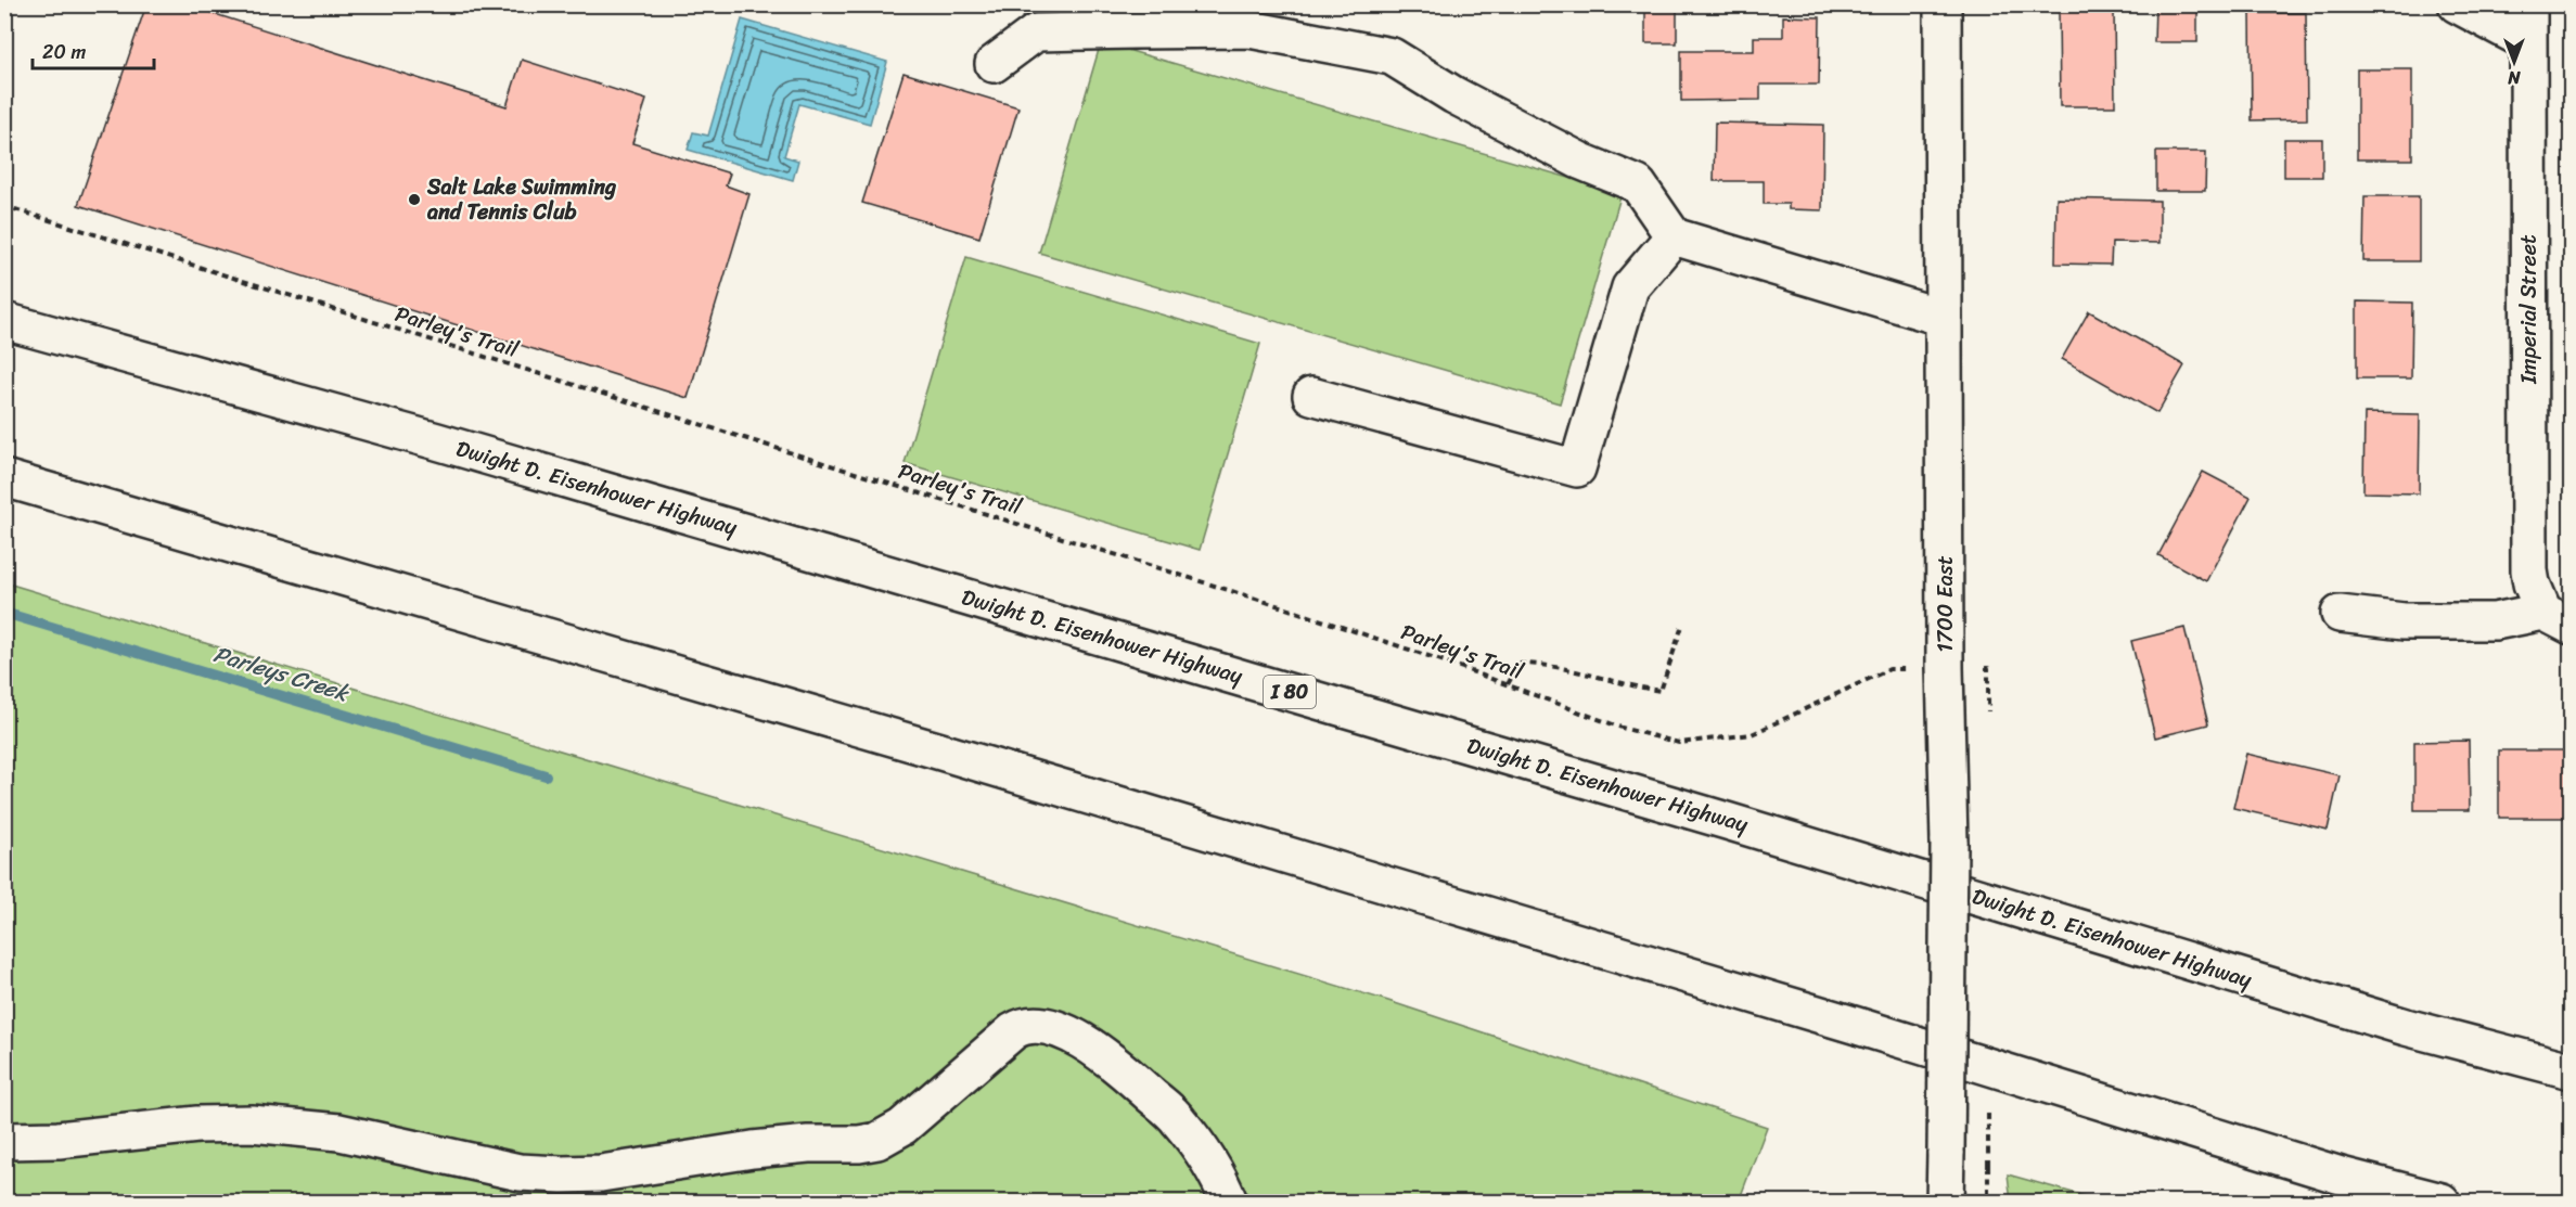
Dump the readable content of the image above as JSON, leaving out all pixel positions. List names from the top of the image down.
{
  "streets": {
    "main road": [
      "Imperial Street",
      "Dwight D. Eisenhower Highway",
      "1700 East",
      "I 80"
    ],
    "path": ["Parley's Trail"]
  },
  "water": ["Parleys Creek"],
  "places": ["Salt Lake Swimming and Tennis Club"],
  "scale_bar": "20 m",
  "north": "bottom"
}
